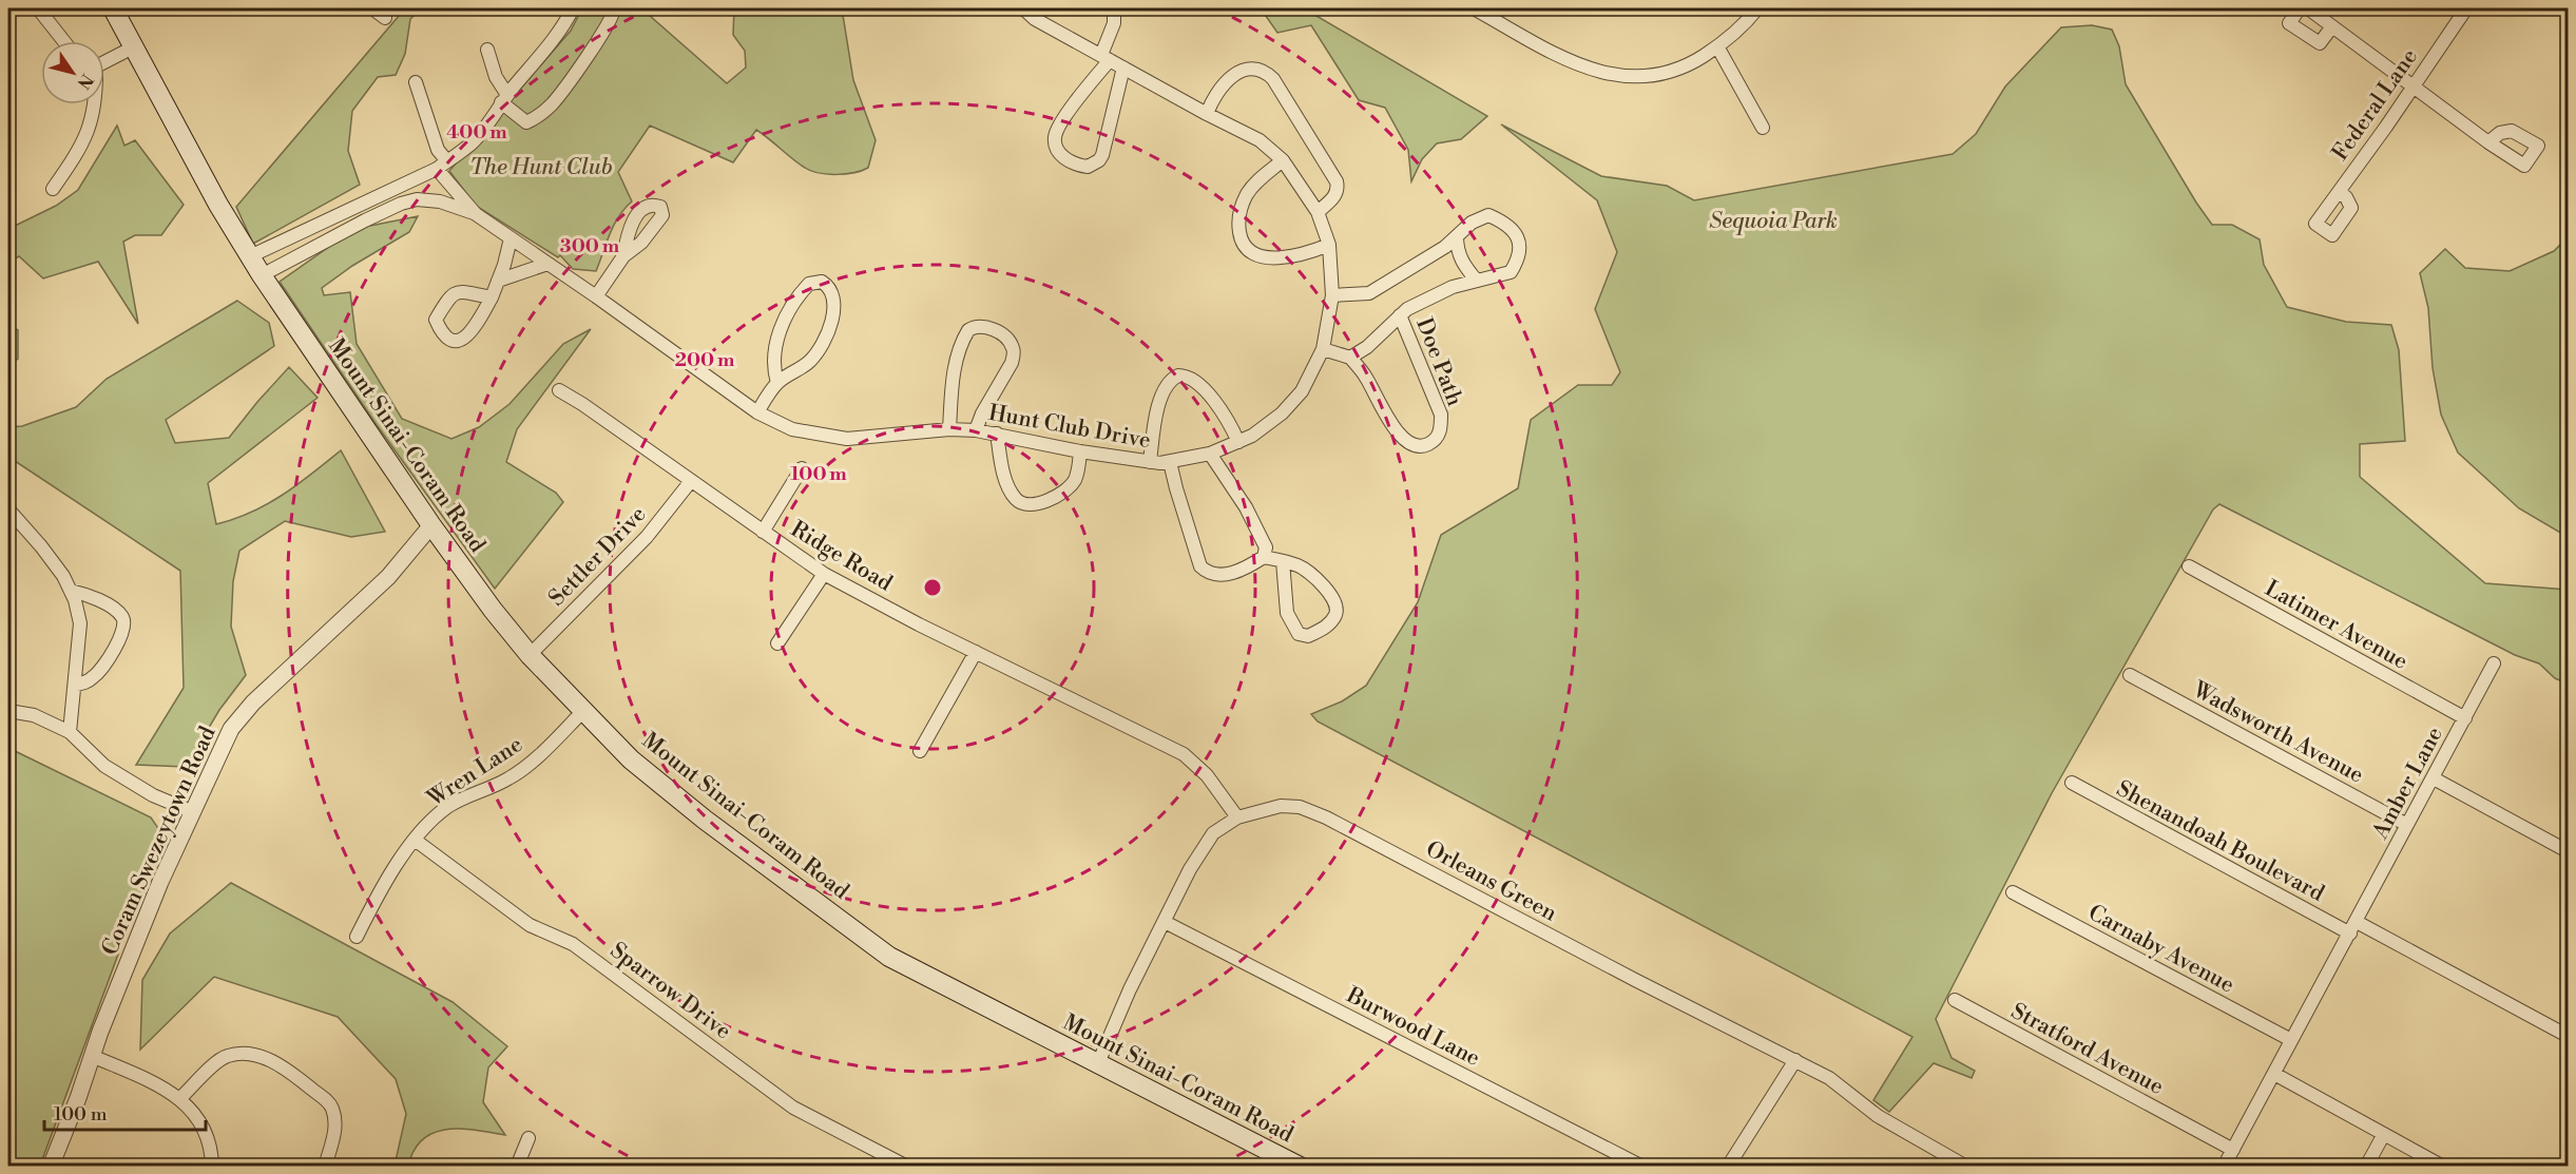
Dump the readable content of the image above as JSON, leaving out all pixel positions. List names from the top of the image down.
{
  "streets": {
    "main road": ["Mount Sinai-Coram Road"],
    "street": [
      "Federal Lane",
      "Doe Path",
      "Hunt Club Drive",
      "Settler Drive",
      "Ridge Road",
      "Latimer Avenue",
      "Wadsworth Avenue",
      "Wren Lane",
      "Amber Lane",
      "Coram Swezeytown Road",
      "Shenandoah Boulevard",
      "Orleans Green",
      "Carnaby Avenue",
      "Sparrow Drive",
      "Burwood Lane",
      "Stratford Avenue"
    ]
  },
  "crossings": [
    ["Hunt Club Drive", "Mount Sinai-Coram Road"],
    ["Mount Sinai-Coram Road", "Settler Drive"],
    ["Mount Sinai-Coram Road", "Wren Lane"],
    ["Mount Sinai-Coram Road", "Coram Swezeytown Road"],
    ["Mount Sinai-Coram Road", "Orleans Green"],
    ["Settler Drive", "Ridge Road"],
    ["Ridge Road", "Orleans Green"],
    ["Latimer Avenue", "Amber Lane"],
    ["Wadsworth Avenue", "Amber Lane"],
    ["Wren Lane", "Sparrow Drive"],
    ["Amber Lane", "Shenandoah Boulevard"],
    ["Amber Lane", "Carnaby Avenue"],
    ["Amber Lane", "Stratford Avenue"],
    ["Orleans Green", "Burwood Lane"]
  ],
  "parks": ["The Hunt Club", "Sequoia Park"],
  "scale_bar": "100 m",
  "north": "bottom right",
  "rings": [
    "400 m",
    "300 m",
    "200 m",
    "100 m"
  ]
}
